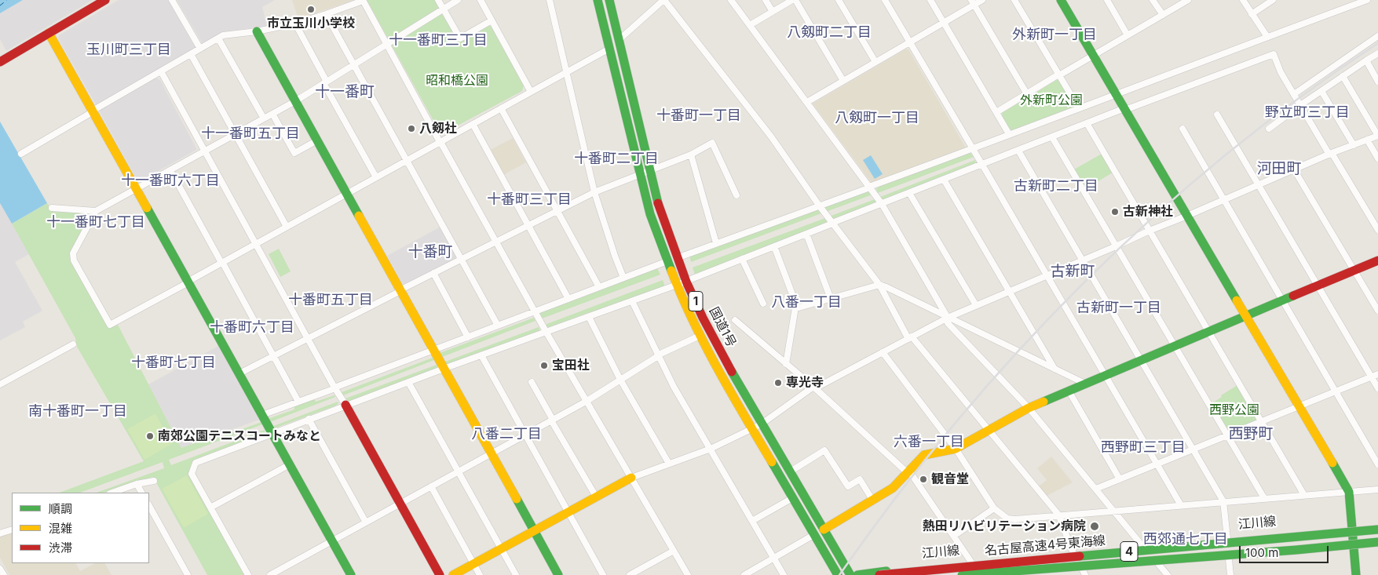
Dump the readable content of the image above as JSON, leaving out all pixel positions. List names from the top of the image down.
{
  "streets": {
    "main road": [
      "1",
      "国道1号",
      "江川線",
      "名古屋高速4号東海線",
      "4"
    ]
  },
  "districts": [
    "八剱町二丁目",
    "外新町一丁目",
    "十一番町三丁目",
    "玉川町三丁目",
    "十一番町",
    "野立町三丁目",
    "十番町一丁目",
    "八剱町一丁目",
    "十一番町五丁目",
    "十番町二丁目",
    "河田町",
    "十一番町六丁目",
    "古新町二丁目",
    "十番町三丁目",
    "十一番町七丁目",
    "十番町",
    "古新町",
    "十番町五丁目",
    "八番一丁目",
    "古新町一丁目",
    "十番町六丁目",
    "十番町七丁目",
    "南十番町一丁目",
    "西野町",
    "八番二丁目",
    "六番一丁目",
    "西野町三丁目",
    "西郊通七丁目"
  ],
  "parks": ["昭和橋公園", "外新町公園", "西野公園"],
  "places": [
    "市立玉川小学校",
    "八剱社",
    "古新神社",
    "宝田社",
    "専光寺",
    "南郊公園テニスコートみなと",
    "観音堂",
    "熱田リハビリテーション病院"
  ],
  "legend": ["順調", "混雑", "渋滞"],
  "scale_bar": "100 m"
}
